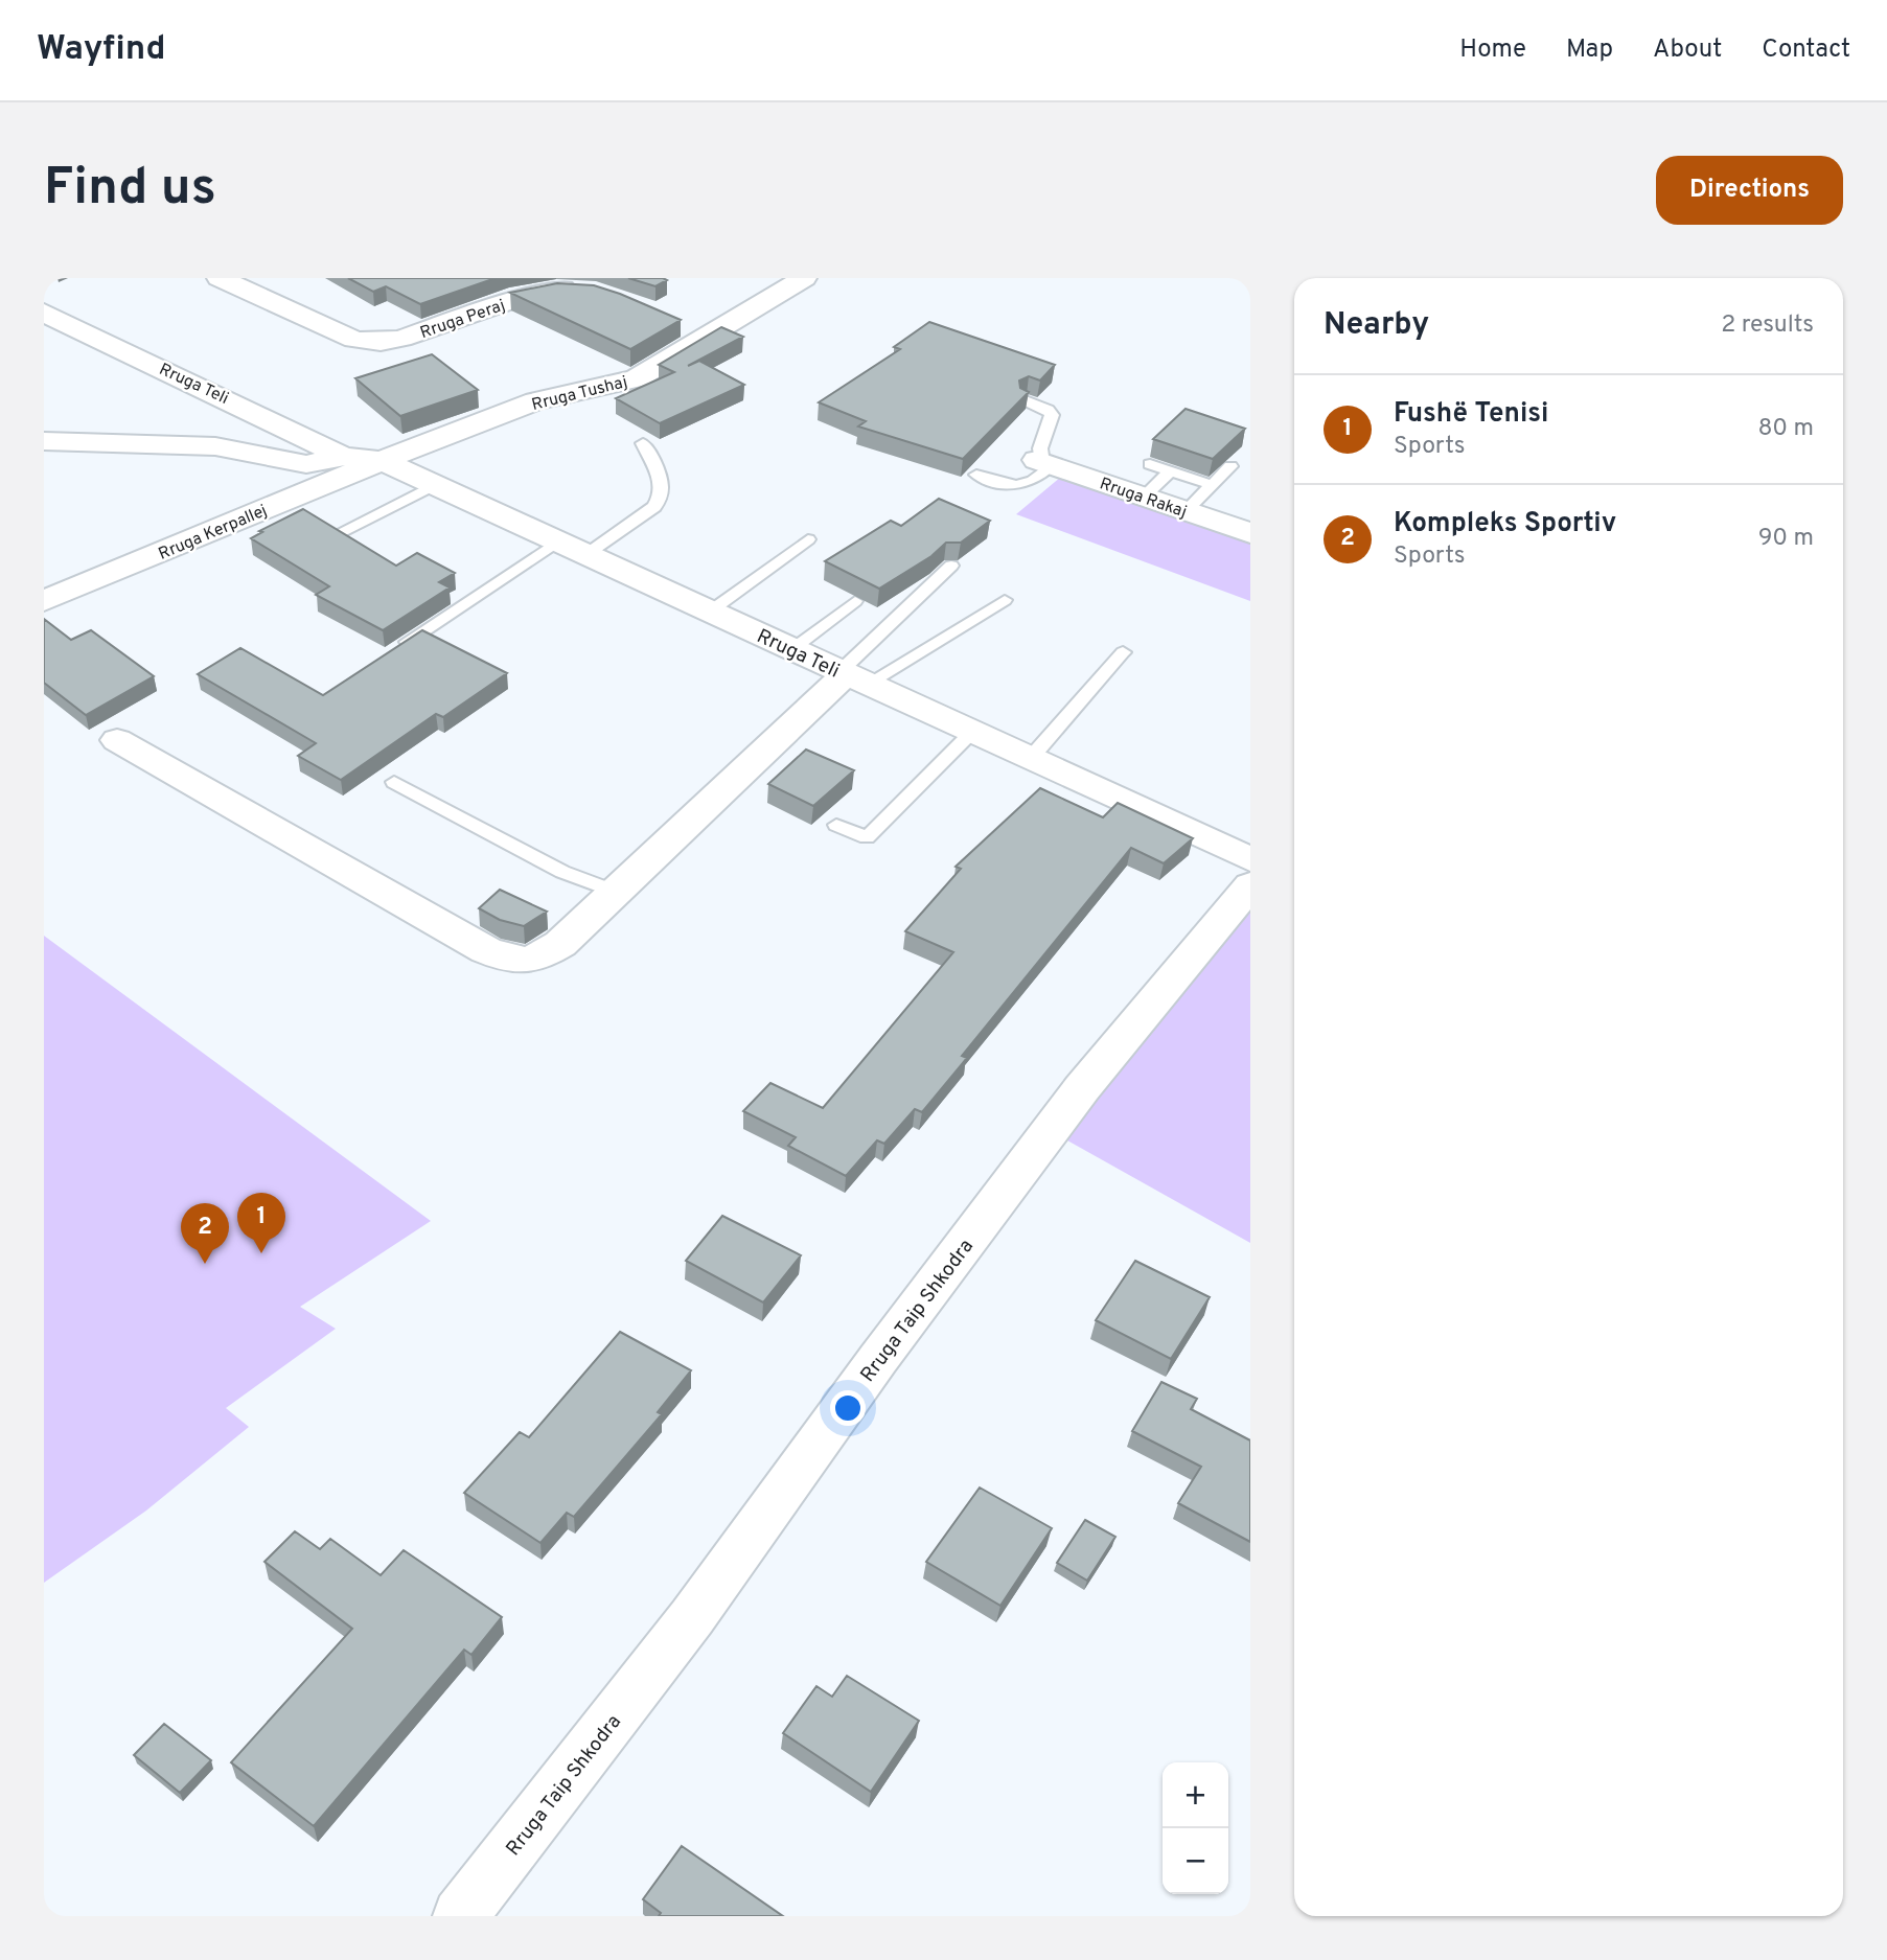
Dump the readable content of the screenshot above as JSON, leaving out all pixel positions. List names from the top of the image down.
{
  "streets": {
    "street": [
      "Rruga Peraj",
      "Rruga Teli",
      "Rruga Tushaj",
      "Rruga Rakaj",
      "Rruga Kerpallej",
      "Rruga Taip Shkodra"
    ]
  },
  "crossings": [
    ["Rruga Teli", "Rruga Tushaj"],
    ["Rruga Teli", "Rruga Kerpallej"],
    ["Rruga Teli", "Rruga Taip Shkodra"],
    ["Rruga Tushaj", "Rruga Kerpallej"]
  ],
  "page": {
    "header": "Wayfind",
    "nav": [
      "Home",
      "Map",
      "About",
      "Contact"
    ],
    "buttons": "Directions",
    "title": "Find us",
    "heading": ["Nearby", "2 results"],
    "list": [
      {
        "mark": "1",
        "name": "Fushë Tenisi",
        "note": "Sports",
        "value": "80 m"
      },
      {
        "mark": "2",
        "name": "Kompleks Sportiv",
        "note": "Sports",
        "value": "90 m"
      }
    ],
    "pins": ["1", "2"],
    "map_buttons": ["+", "−"]
  }
}
